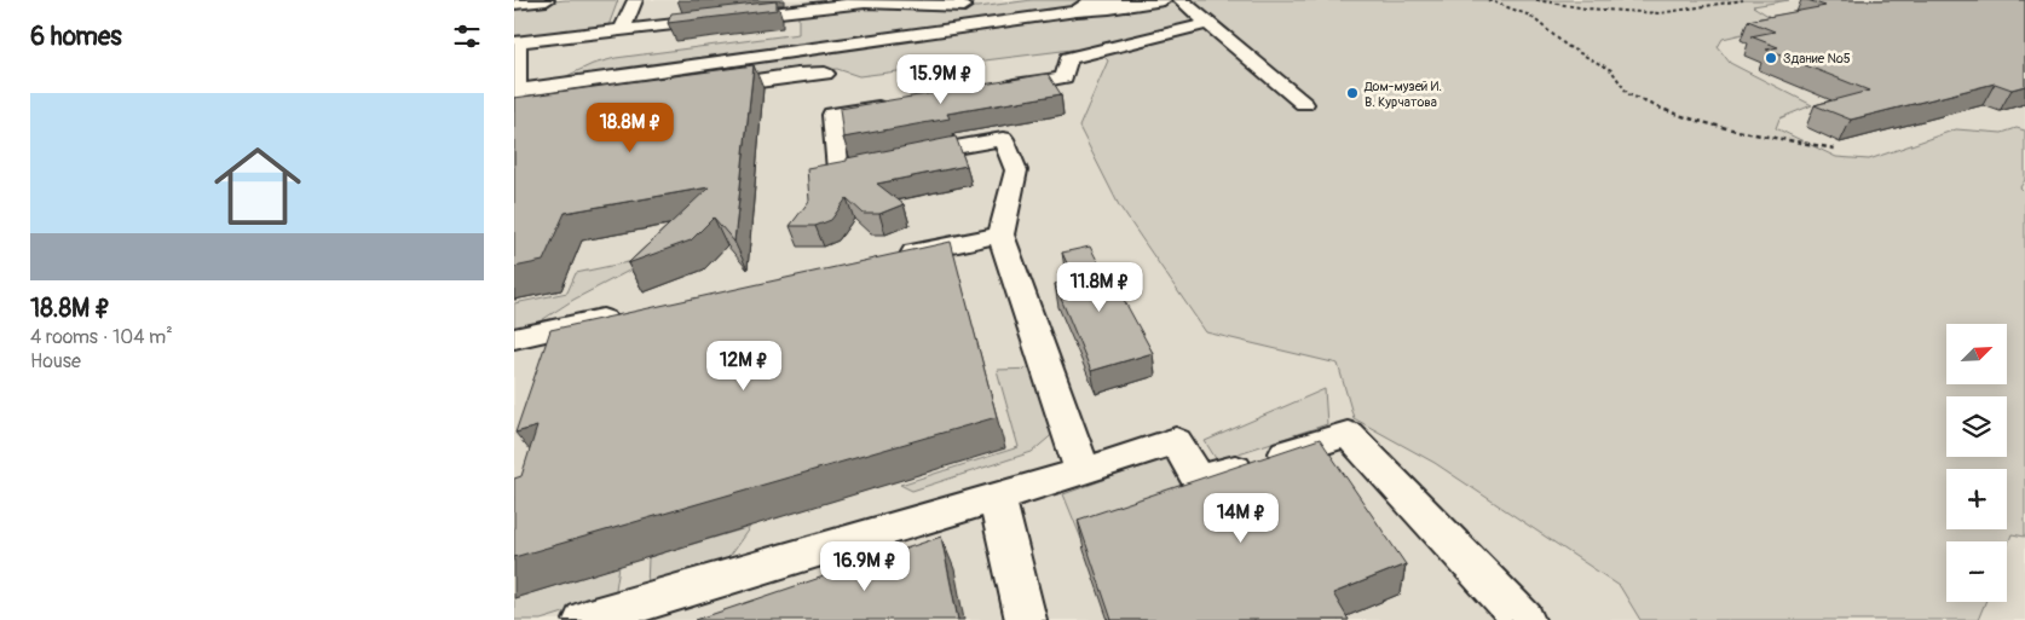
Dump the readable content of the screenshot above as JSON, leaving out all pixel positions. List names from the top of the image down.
{
  "places": ["Здание №5", "Дом-музей И. В. Курчатова"],
  "north": "top right",
  "page": {
    "heading": "6 homes",
    "price": [
      "15.9M ₽",
      "18.8M ₽",
      "11.8M ₽",
      "12M ₽",
      "14M ₽",
      "16.9M ₽"
    ],
    "list": [
      {
        "name": "18.8M ₽",
        "note": "4 rooms · 104 m² · House"
      }
    ],
    "map_buttons": ["+", "−"]
  }
}
